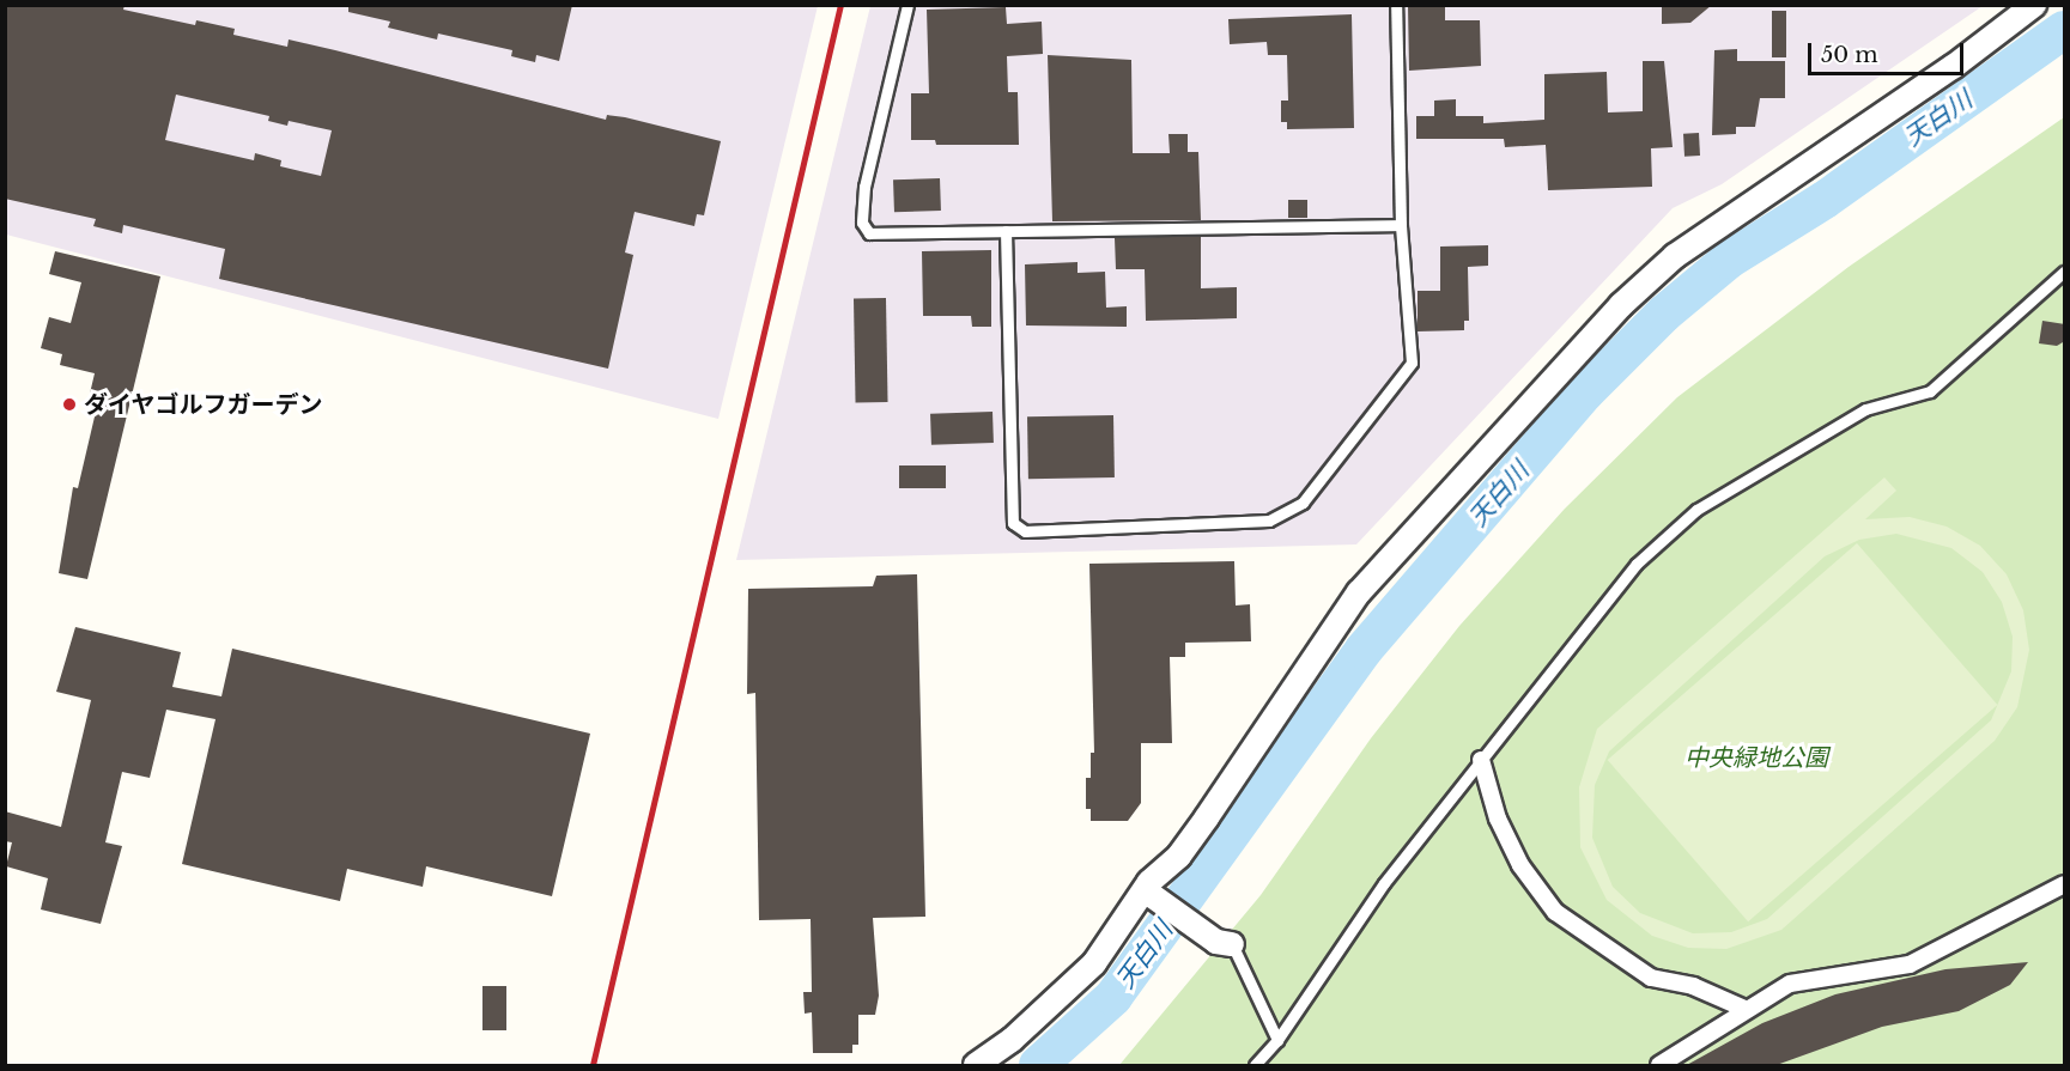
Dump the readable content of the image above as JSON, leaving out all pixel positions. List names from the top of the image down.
{
  "water": ["天白川"],
  "parks": ["中央緑地公園"],
  "places": ["ダイヤゴルフガーデン"],
  "scale_bar": "50 m"
}
